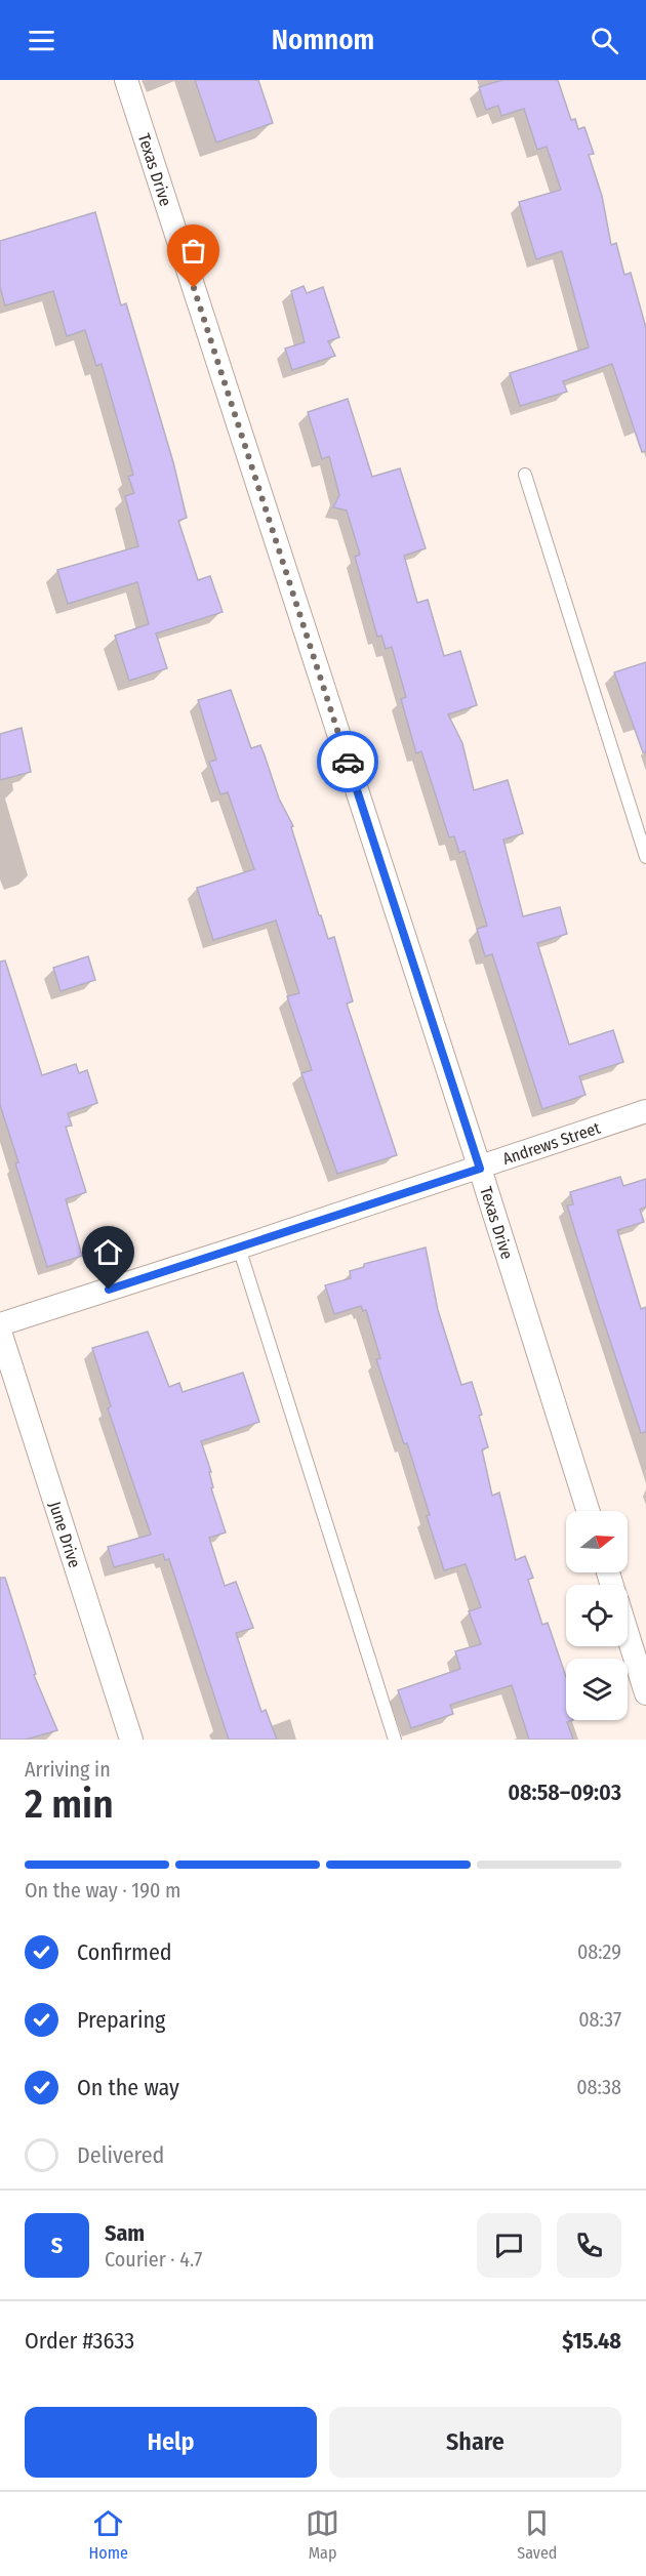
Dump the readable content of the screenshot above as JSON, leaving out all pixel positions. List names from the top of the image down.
{
  "streets": {
    "street": ["Texas Drive", "Andrews Street", "June Drive"]
  },
  "crossings": [
    ["Texas Drive", "Andrews Street"]
  ],
  "north": "right",
  "page": {
    "header": "Nomnom",
    "heading": ["2 min", "Arriving in", "08:58–09:03"],
    "panel": [
      "Sam",
      "Courier · 4.7",
      "Order #3633",
      "$15.48"
    ],
    "bar": "On the way · 190 m",
    "list": [
      ["Confirmed", "08:29"],
      ["Preparing", "08:37"],
      ["On the way", "08:38"],
      "Delivered"
    ],
    "round": "S",
    "buttons": ["Help", "Share"],
    "tabs": ["Home", "Map", "Saved"]
  }
}
